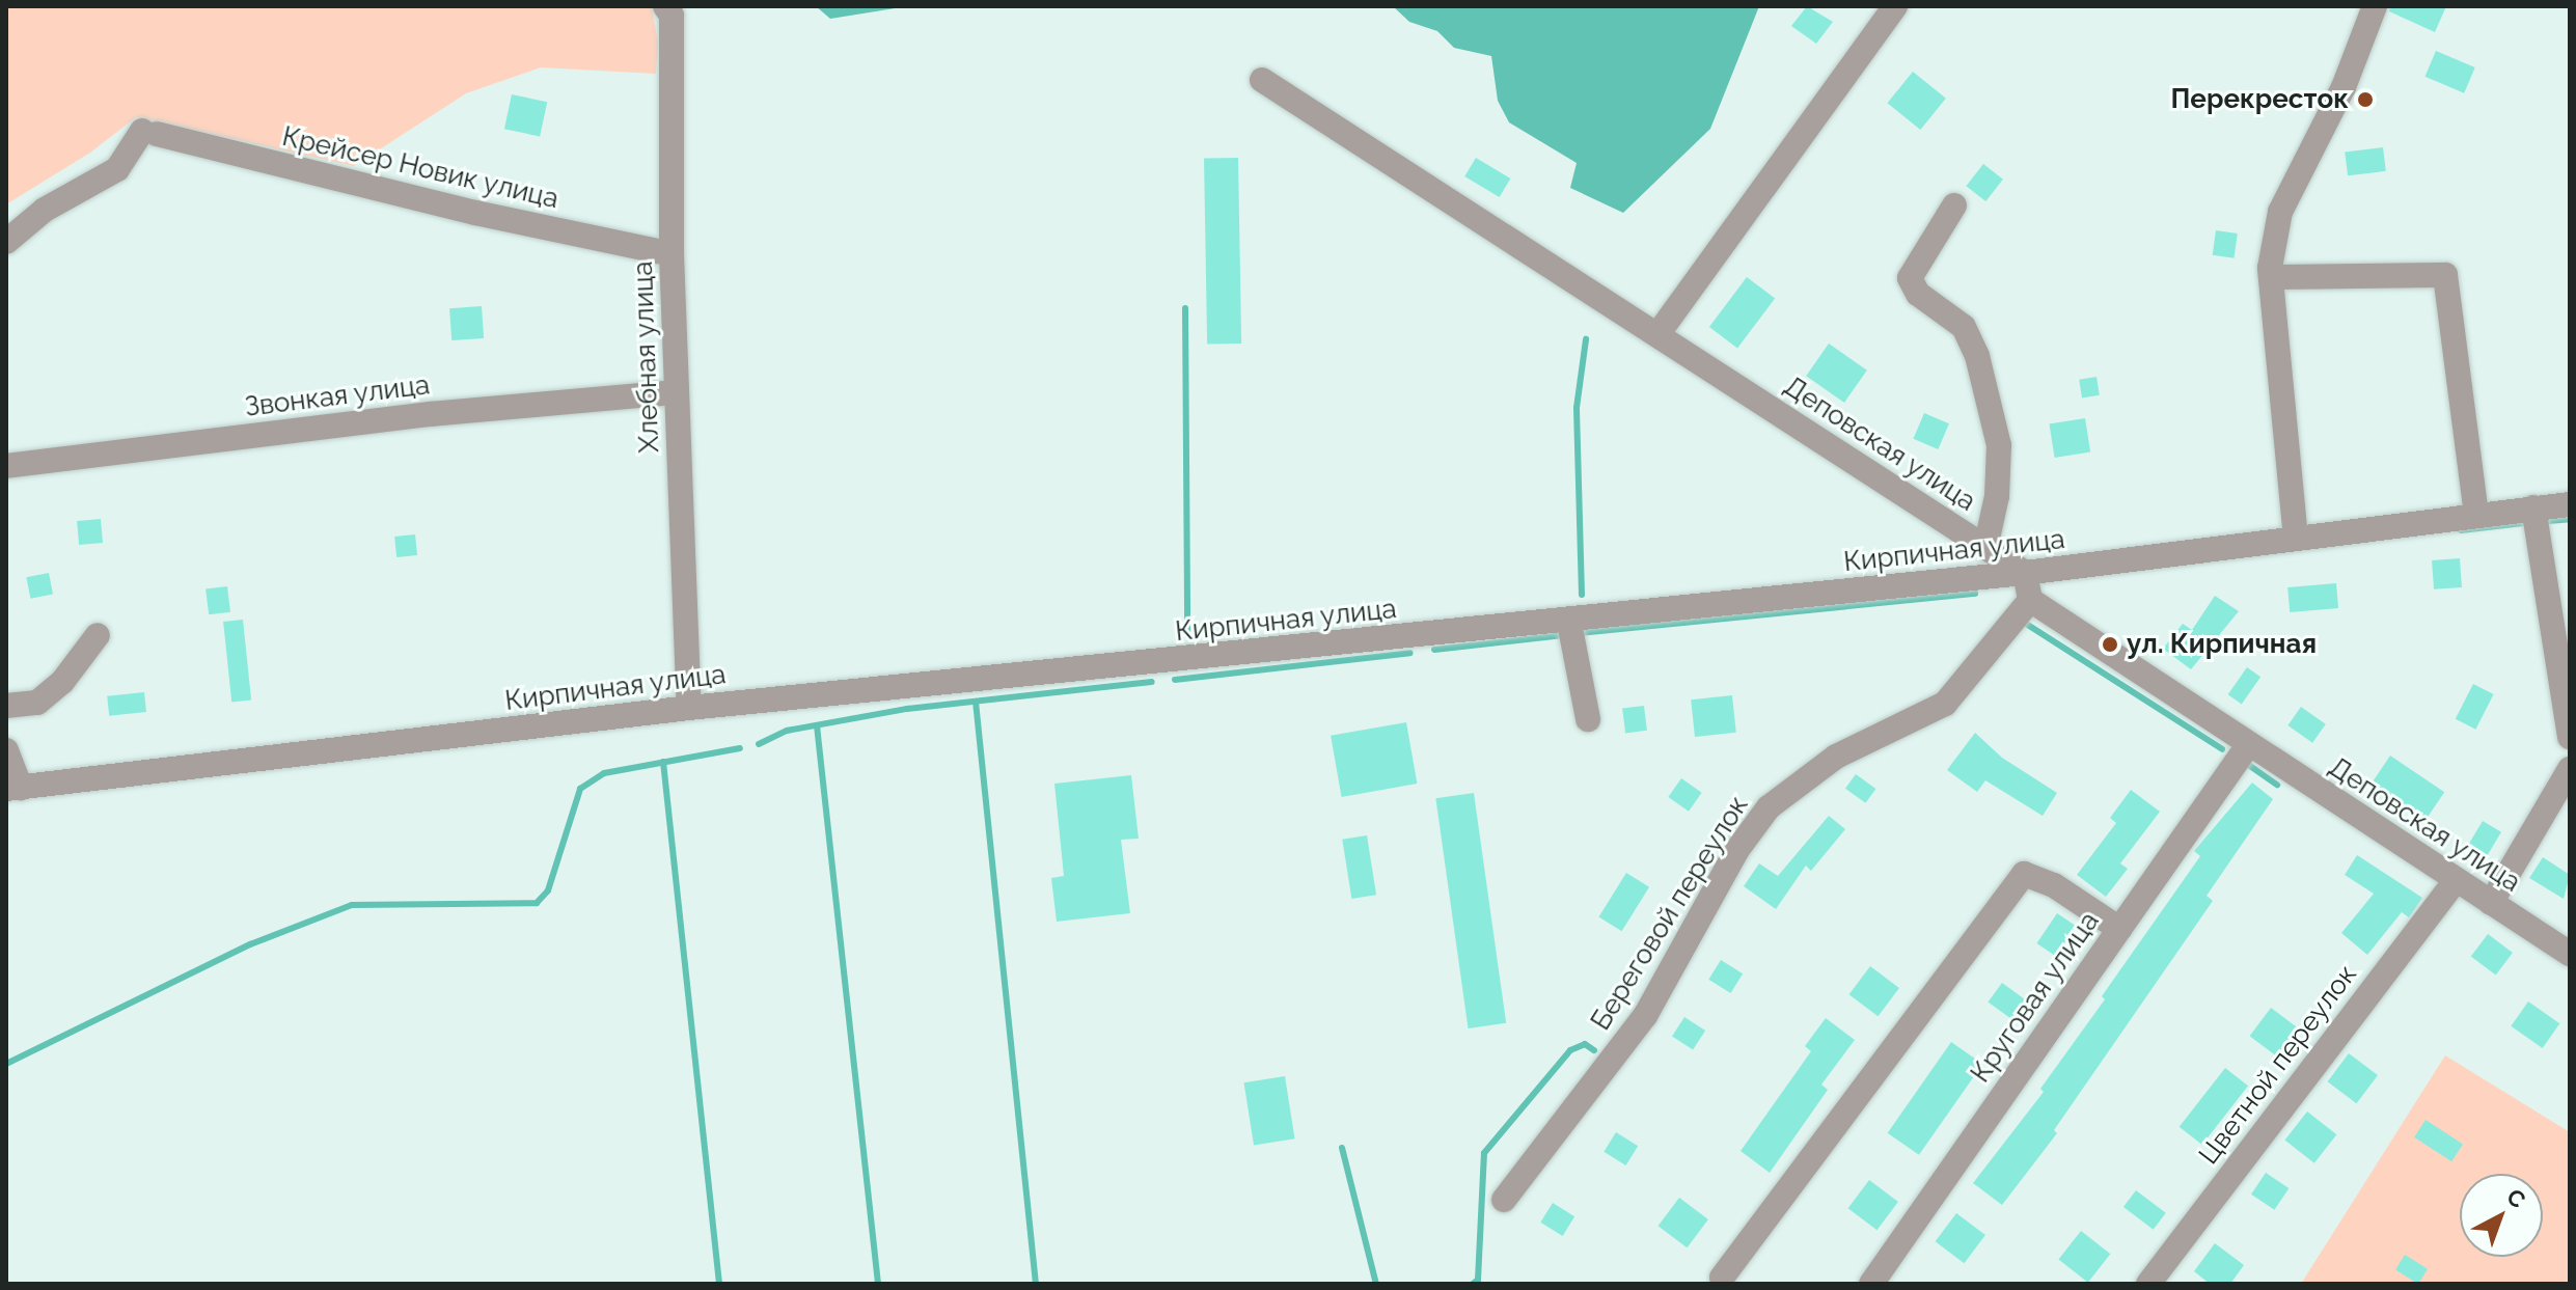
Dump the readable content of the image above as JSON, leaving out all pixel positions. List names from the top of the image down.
{
  "streets": {
    "street": [
      "Крейсер Новик улица",
      "Хлебная улица",
      "Звонкая улица",
      "Деповская улица",
      "Кирпичная улица",
      "Береговой переулок",
      "Круговая улица",
      "Цветной переулок"
    ]
  },
  "crossings": [
    ["Крейсер Новик улица", "Хлебная улица"],
    ["Хлебная улица", "Звонкая улица"],
    ["Хлебная улица", "Кирпичная улица"],
    ["Деповская улица", "Кирпичная улица"],
    ["Деповская улица", "Береговой переулок"],
    ["Деповская улица", "Круговая улица"],
    ["Деповская улица", "Цветной переулок"]
  ],
  "places": ["Перекресток", "ул. Кирпичная"],
  "north": "top right"
}
